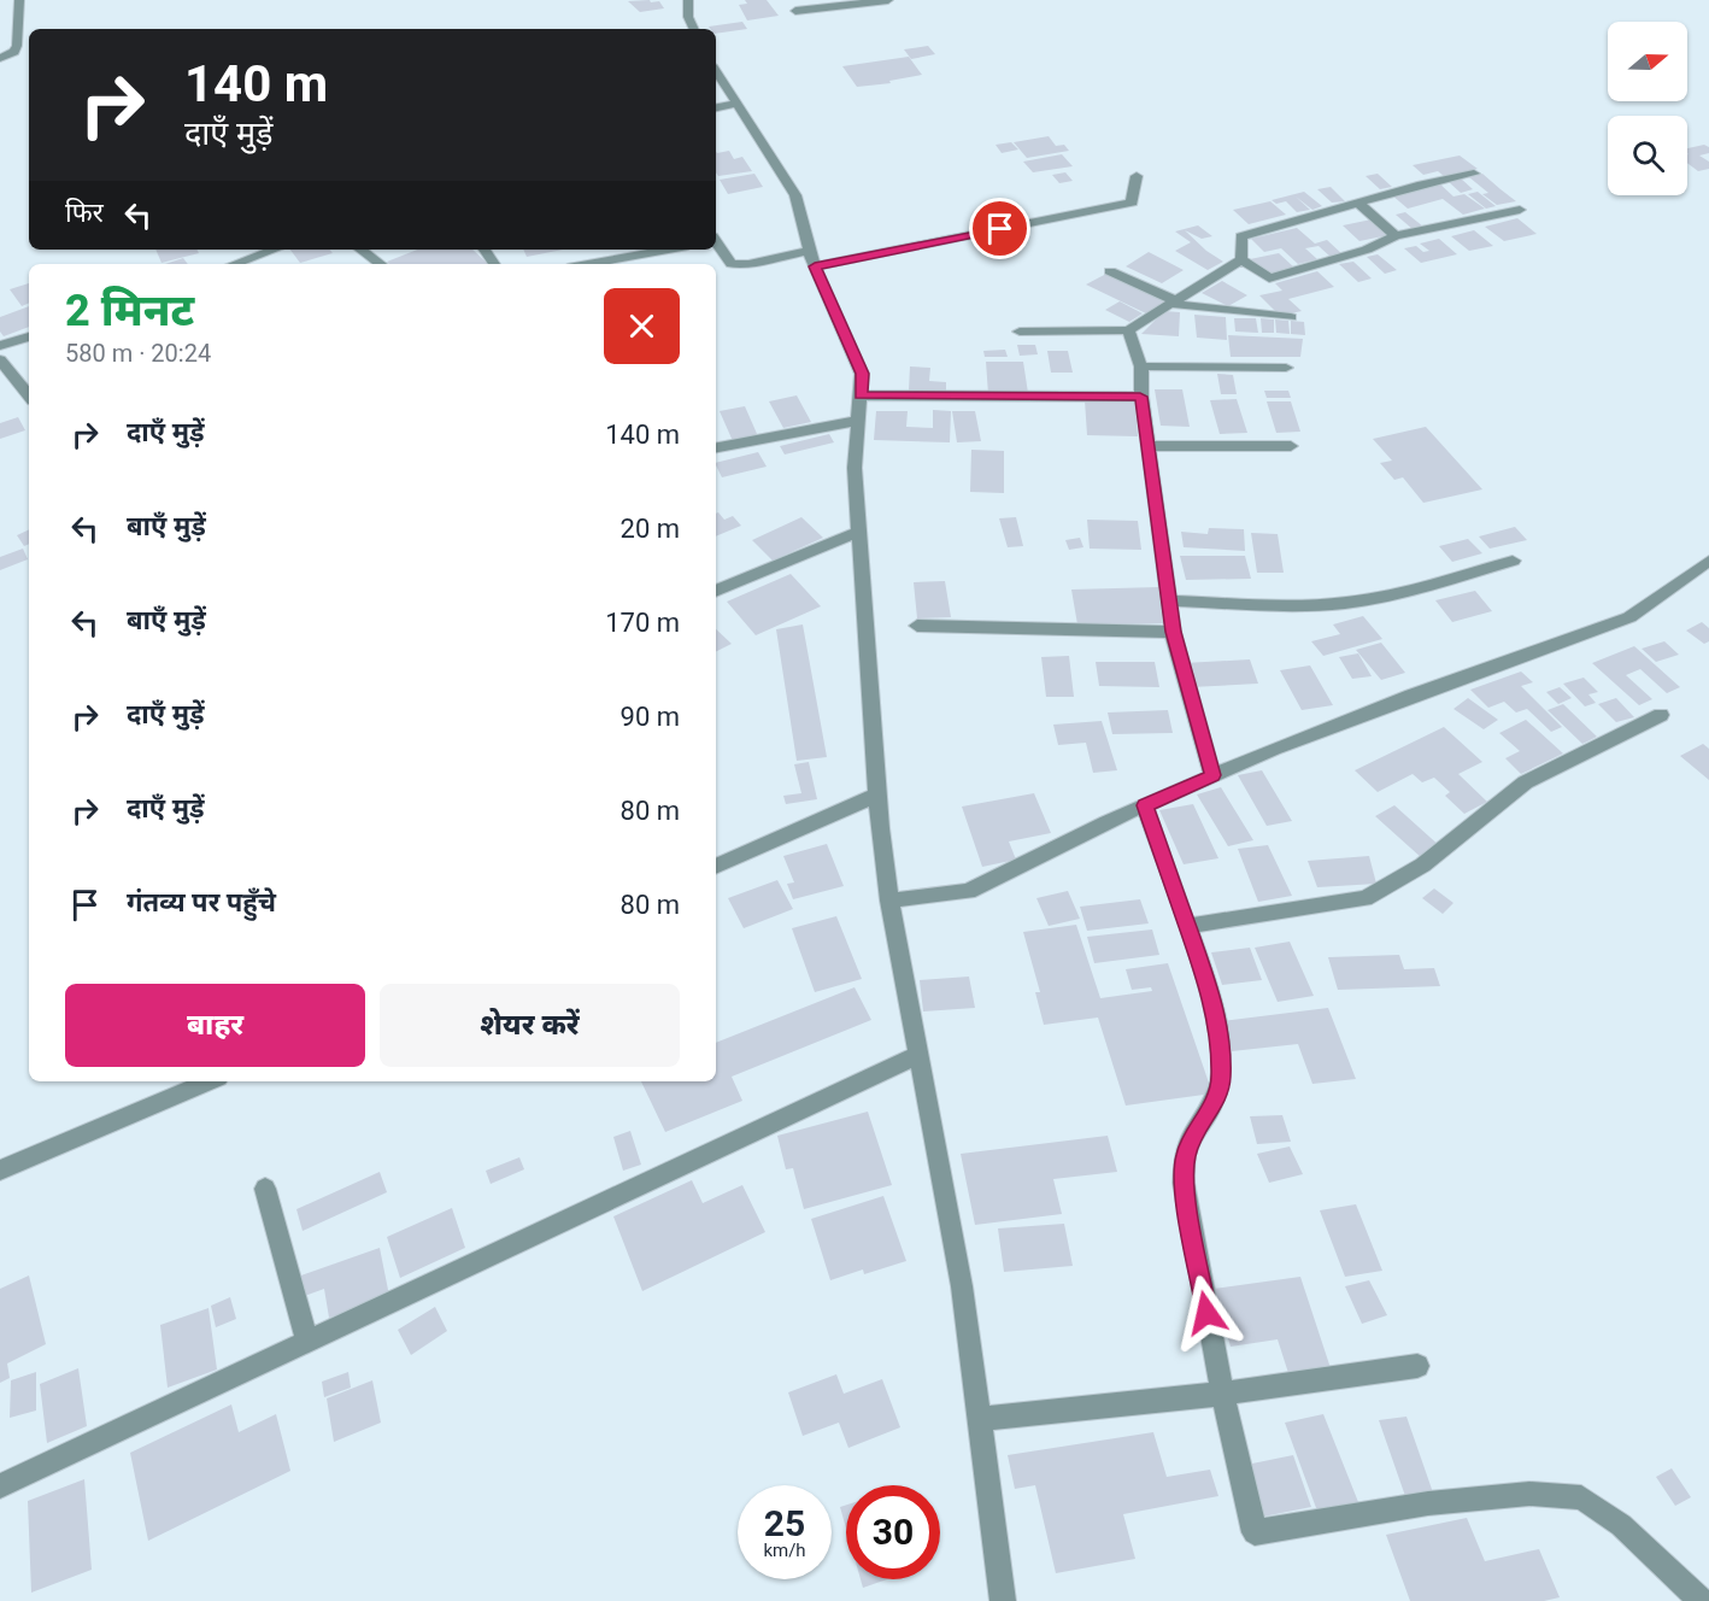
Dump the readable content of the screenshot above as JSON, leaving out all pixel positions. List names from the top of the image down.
{
  "north": "right",
  "page": {
    "turn": ["140 m", "दाएँ मुड़ें"],
    "then": "फिर",
    "heading": ["2 मिनट", "580 m · 20:24"],
    "list": [
      {
        "name": "दाएँ मुड़ें",
        "value": "140 m"
      },
      {
        "name": "बाएँ मुड़ें",
        "value": "20 m"
      },
      {
        "name": "बाएँ मुड़ें",
        "value": "170 m"
      },
      {
        "name": "दाएँ मुड़ें",
        "value": "90 m"
      },
      {
        "name": "दाएँ मुड़ें",
        "value": "80 m"
      },
      {
        "name": "गंतव्य पर पहुँचे",
        "value": "80 m"
      }
    ],
    "buttons": ["बाहर", "शेयर करें"],
    "speed": "25 km/h",
    "limit": "30"
  }
}
